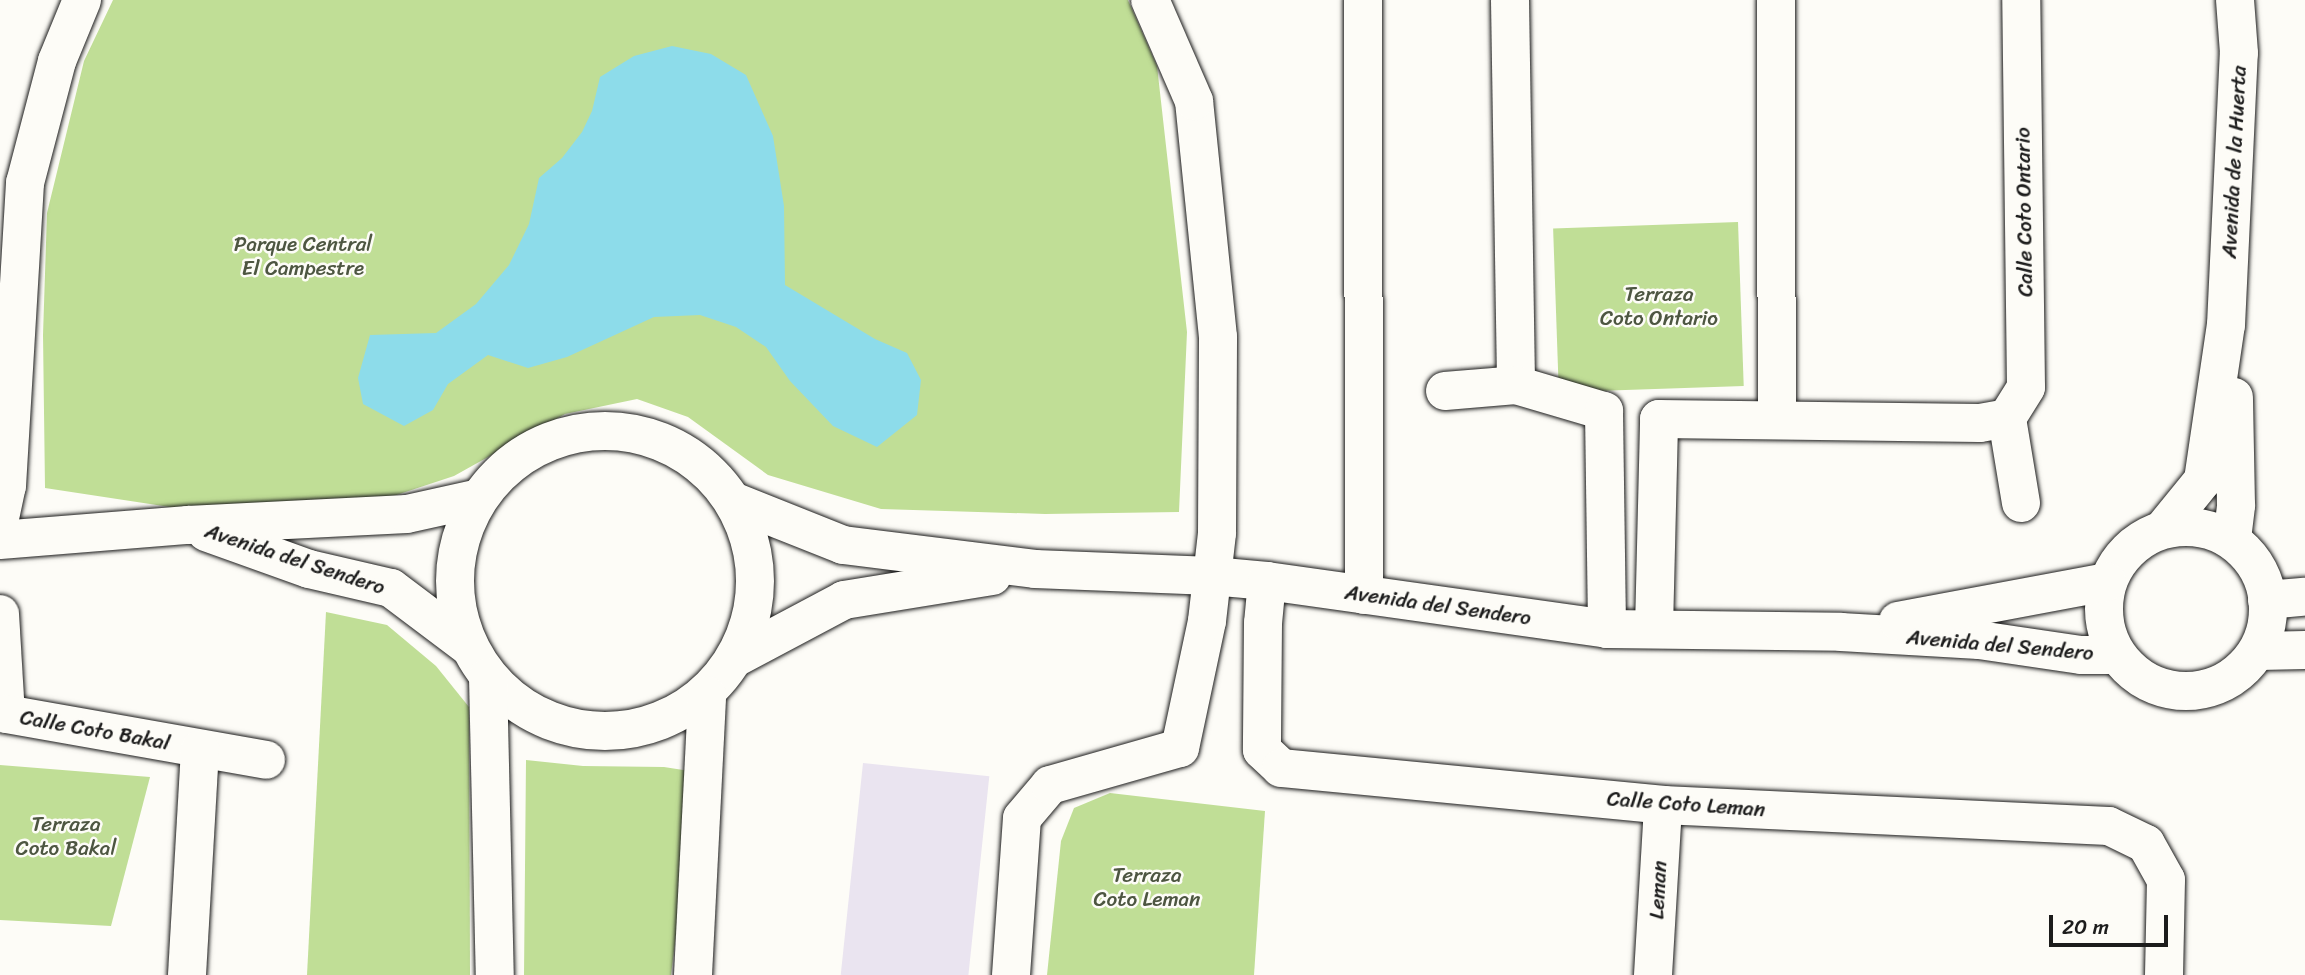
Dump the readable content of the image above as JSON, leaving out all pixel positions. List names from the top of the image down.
{
  "streets": {
    "street": [
      "Avenida de la Huerta",
      "Calle Coto Ontario",
      "Avenida del Sendero",
      "Calle Coto Bakal",
      "Calle Coto Leman",
      "Leman"
    ]
  },
  "crossings": [
    ["Avenida de la Huerta", "Avenida del Sendero"],
    ["Avenida del Sendero", "Calle Coto Leman"],
    ["Calle Coto Leman", "Leman"]
  ],
  "parks": [
    "Parque Central El Campestre",
    "Terraza Coto Ontario",
    "Terraza Coto Bakal",
    "Terraza Coto Leman"
  ],
  "scale_bar": "20 m"
}
